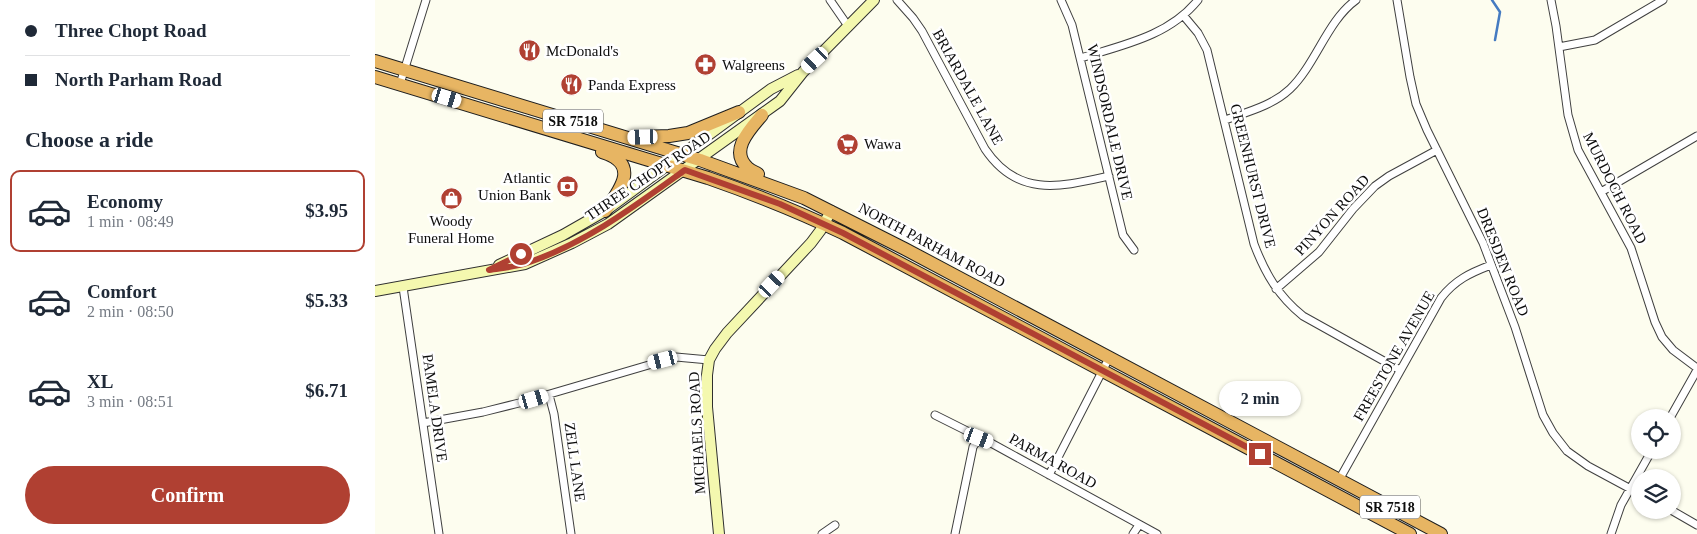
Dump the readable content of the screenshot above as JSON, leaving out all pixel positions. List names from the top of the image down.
{
  "streets": {
    "highway": ["SR 7518", "NORTH PARHAM ROAD"],
    "main road": ["THREE CHOPT ROAD", "MICHAELS ROAD"],
    "street": [
      "BRIARDALE LANE",
      "WINDSORDALE DRIVE",
      "GREENHURST DRIVE",
      "MURDOCH ROAD",
      "PINYON ROAD",
      "DRESDEN ROAD",
      "FREESTONE AVENUE",
      "PAMELA DRIVE",
      "PARMA ROAD",
      "ZELL LANE"
    ]
  },
  "crossings": [
    ["BRIARDALE LANE", "WINDSORDALE DRIVE"],
    ["THREE CHOPT ROAD", "NORTH PARHAM ROAD"],
    ["THREE CHOPT ROAD", "PAMELA DRIVE"],
    ["GREENHURST DRIVE", "PINYON ROAD"],
    ["GREENHURST DRIVE", "FREESTONE AVENUE"],
    ["PINYON ROAD", "DRESDEN ROAD"],
    ["NORTH PARHAM ROAD", "FREESTONE AVENUE"],
    ["NORTH PARHAM ROAD", "MICHAELS ROAD"],
    ["DRESDEN ROAD", "FREESTONE AVENUE"]
  ],
  "places": {
    "restaurant": ["McDonald's", "Panda Express"],
    "pharmacy": ["Walgreens"],
    "supermarket": ["Wawa"],
    "bank": ["Atlantic Union Bank"],
    "shop": ["Woody Funeral Home"]
  },
  "page": {
    "banner": ["Three Chopt Road", "North Parham Road"],
    "heading": "Choose a ride",
    "list": [
      {
        "name": "Economy",
        "note": "1 min · 08:49",
        "value": "$3.95"
      },
      {
        "name": "Comfort",
        "note": "2 min · 08:50",
        "value": "$5.33"
      },
      {
        "name": "XL",
        "note": "3 min · 08:51",
        "value": "$6.71"
      }
    ],
    "bubble": "2 min",
    "buttons": "Confirm"
  }
}
